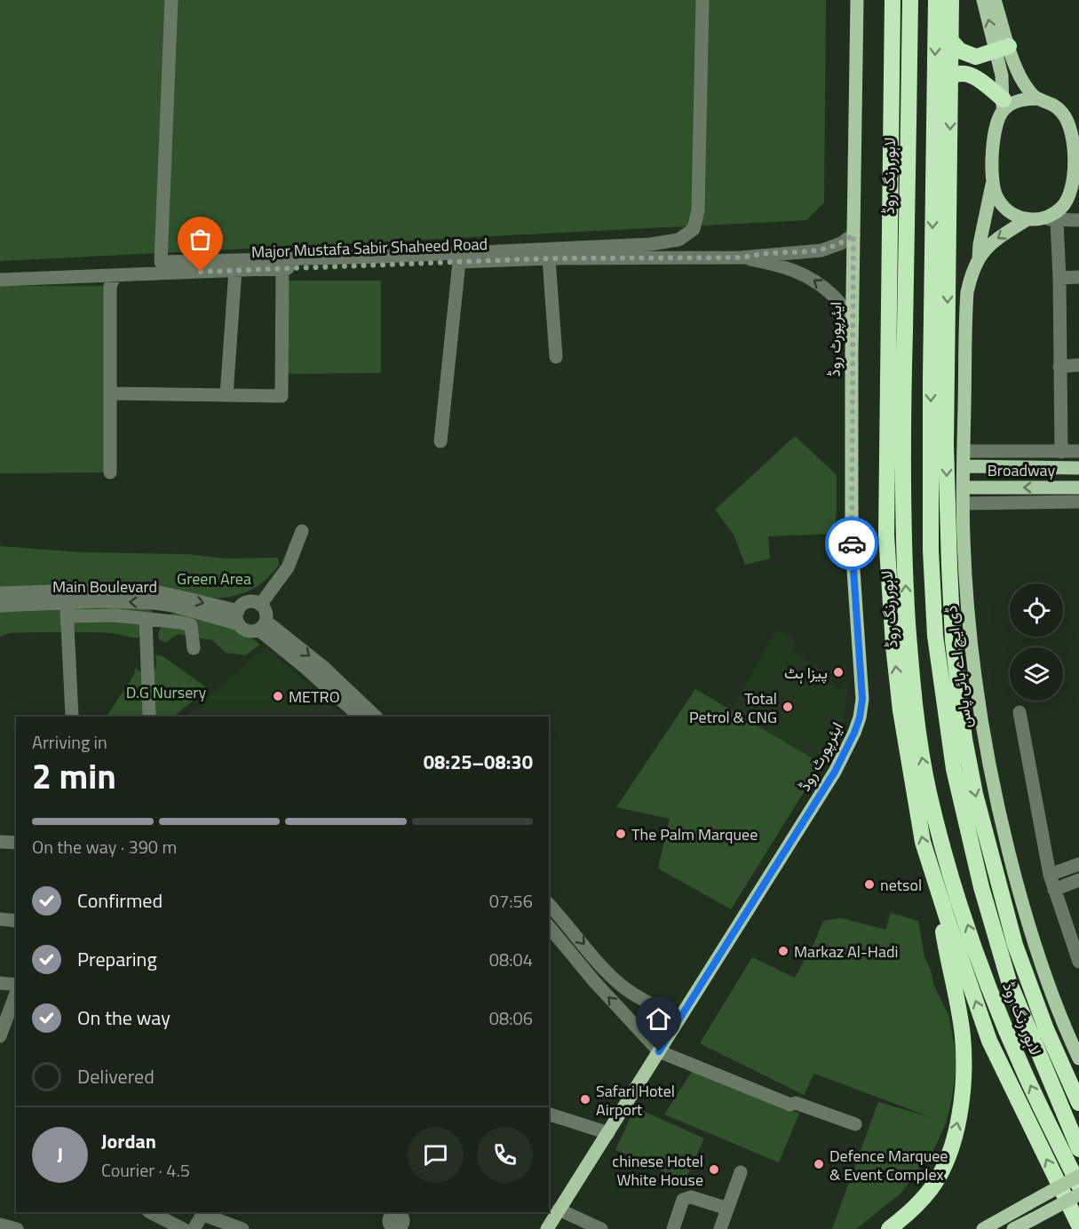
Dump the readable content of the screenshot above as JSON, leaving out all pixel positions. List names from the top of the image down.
{
  "streets": {
    "highway": ["لاہور رنگ روڈ"],
    "main road": ["ایئرپورٹ روڈ", "Broadway", "ڈی ایچ اے بائی پاس"],
    "street": ["Major Mustafa Sabir Shaheed Road", "Main Boulevard"]
  },
  "crossings": [
    ["Broadway", "ڈی ایچ اے بائی پاس"]
  ],
  "parks": ["Green Area", "D.G Nursery"],
  "places": [
    "پیزا ہٹ",
    "METRO",
    "Total Petrol & CNG",
    "The Palm Marquee",
    "netsol",
    "Markaz Al-Hadi",
    "Safari Hotel Airport",
    "Defence Marquee & Event Complex",
    "chinese Hotel White House"
  ],
  "page": {
    "heading": ["2 min", "Arriving in", "08:25–08:30"],
    "panel": ["Jordan", "Courier · 4.5"],
    "bar": "On the way · 390 m",
    "list": [
      ["Confirmed", "07:56"],
      ["Preparing", "08:04"],
      ["On the way", "08:06"],
      "Delivered"
    ],
    "round": "J"
  }
}
